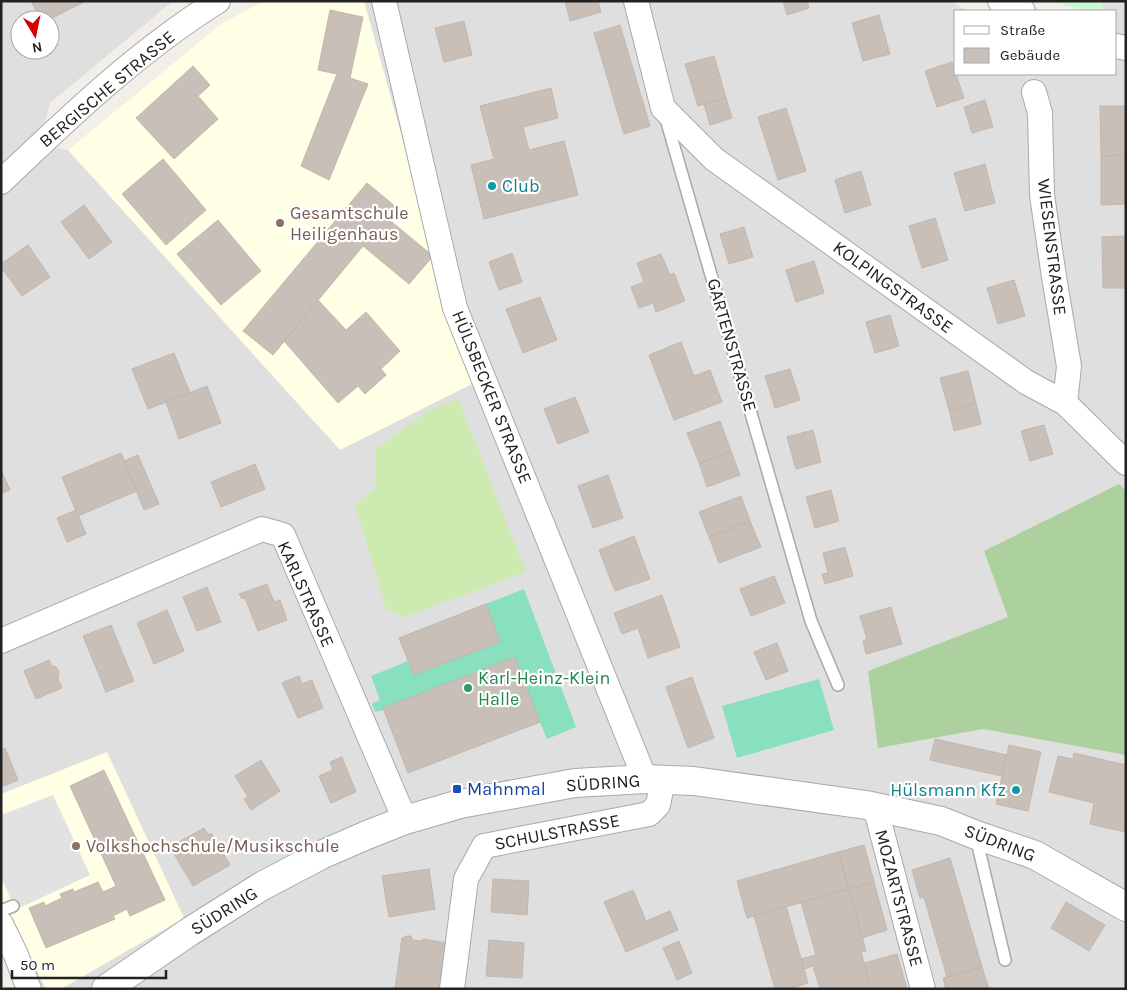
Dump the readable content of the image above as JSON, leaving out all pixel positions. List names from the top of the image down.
{
  "streets": {
    "street": [
      "BERGISCHE STRASSE",
      "WIESENSTRASSE",
      "KOLPINGSTRASSE",
      "GARTENSTRASSE",
      "HÜLSBECKER STRASSE",
      "KARLSTRASSE",
      "SÜDRING",
      "SCHULSTRASSE",
      "MOZARTSTRASSE"
    ]
  },
  "crossings": [
    ["WIESENSTRASSE", "KOLPINGSTRASSE"],
    ["KOLPINGSTRASSE", "GARTENSTRASSE"],
    ["HÜLSBECKER STRASSE", "SÜDRING"],
    ["HÜLSBECKER STRASSE", "SCHULSTRASSE"],
    ["KARLSTRASSE", "SÜDRING"],
    ["SÜDRING", "SCHULSTRASSE"],
    ["SÜDRING", "MOZARTSTRASSE"]
  ],
  "places": {
    "other": [
      "Club",
      "Gesamtschule Heiligenhaus",
      "Karl-Heinz-Klein Halle",
      "Hülsmann Kfz",
      "Volkshochschule/Musikschule"
    ],
    "transit": ["Mahnmal"]
  },
  "legend": ["Straße", "Gebäude"],
  "scale_bar": "50 m",
  "north": "bottom"
}
